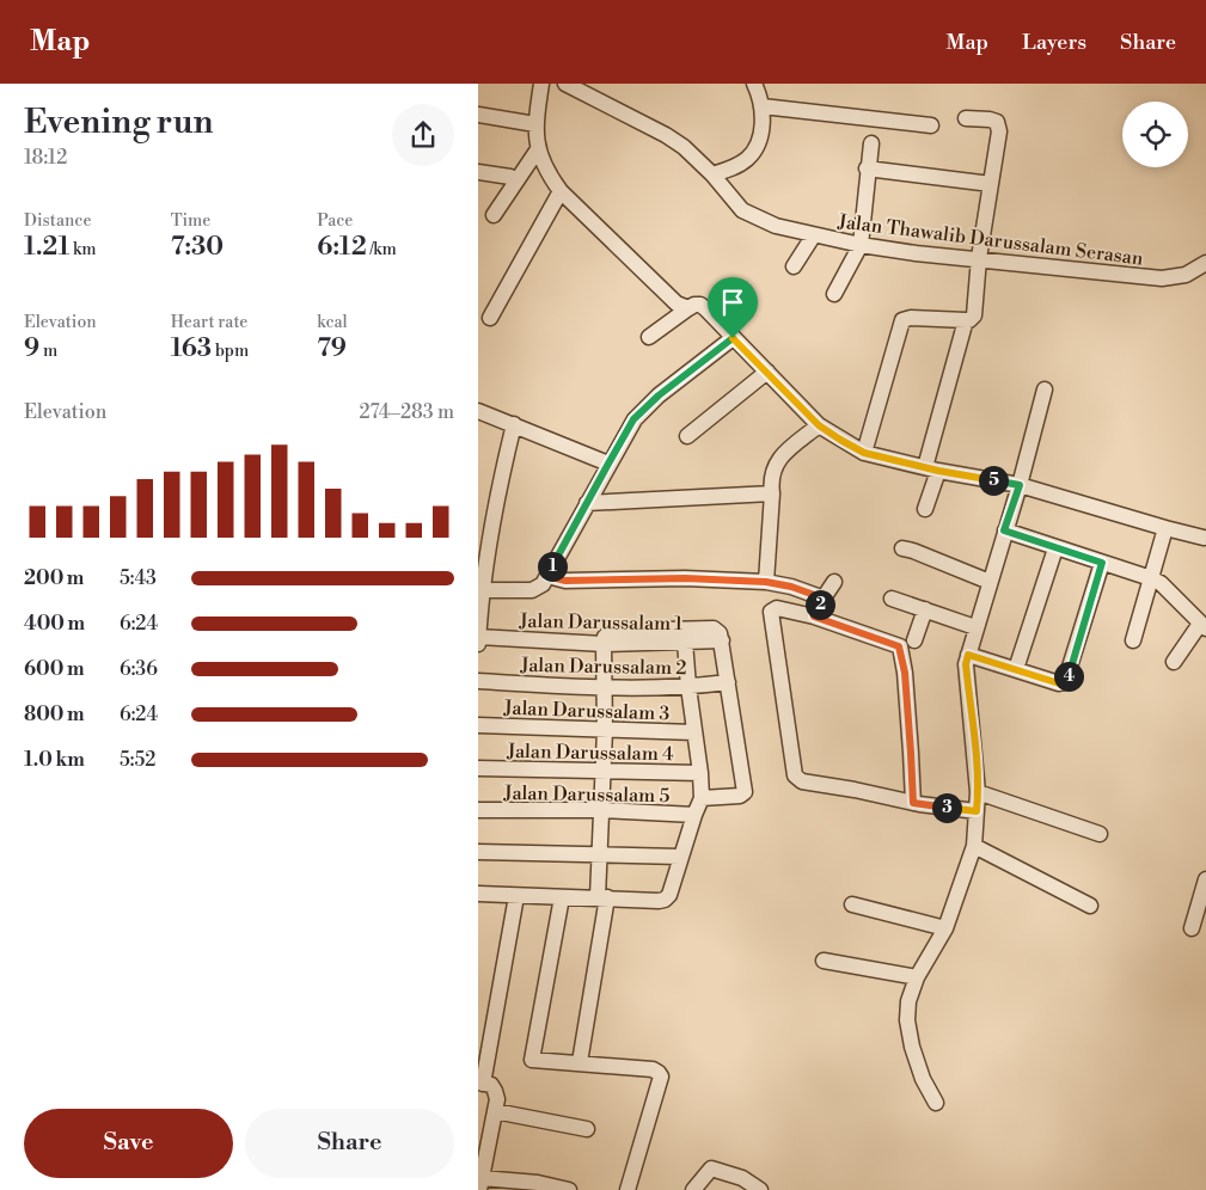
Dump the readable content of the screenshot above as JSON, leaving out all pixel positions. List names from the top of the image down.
{
  "streets": {
    "street": [
      "Jalan Thawalib Darussalam Serasan",
      "Jalan Darussalam 1",
      "Jalan Darussalam 2",
      "Jalan Darussalam 3",
      "Jalan Darussalam 4",
      "Jalan Darussalam 5"
    ]
  },
  "page": {
    "header": "Map",
    "nav": ["Map", "Layers", "Share"],
    "heading": ["Evening run", "18:12"],
    "stats": [
      ["Distance", "1.21 km"],
      ["Time", "7:30"],
      ["Pace", "6:12 /km"],
      ["Elevation", "9 m"],
      ["Heart rate", "163 bpm"],
      ["kcal", "79"]
    ],
    "chart": ["Elevation", "274–283 m"],
    "pins": [
      "5",
      "1",
      "2",
      "4",
      "3"
    ],
    "list": [
      {
        "name": "200 m",
        "note": "5:43"
      },
      {
        "name": "400 m",
        "note": "6:24"
      },
      {
        "name": "600 m",
        "note": "6:36"
      },
      {
        "name": "800 m",
        "note": "6:24"
      },
      {
        "name": "1.0 km",
        "note": "5:52"
      }
    ],
    "buttons": ["Save", "Share"]
  }
}
